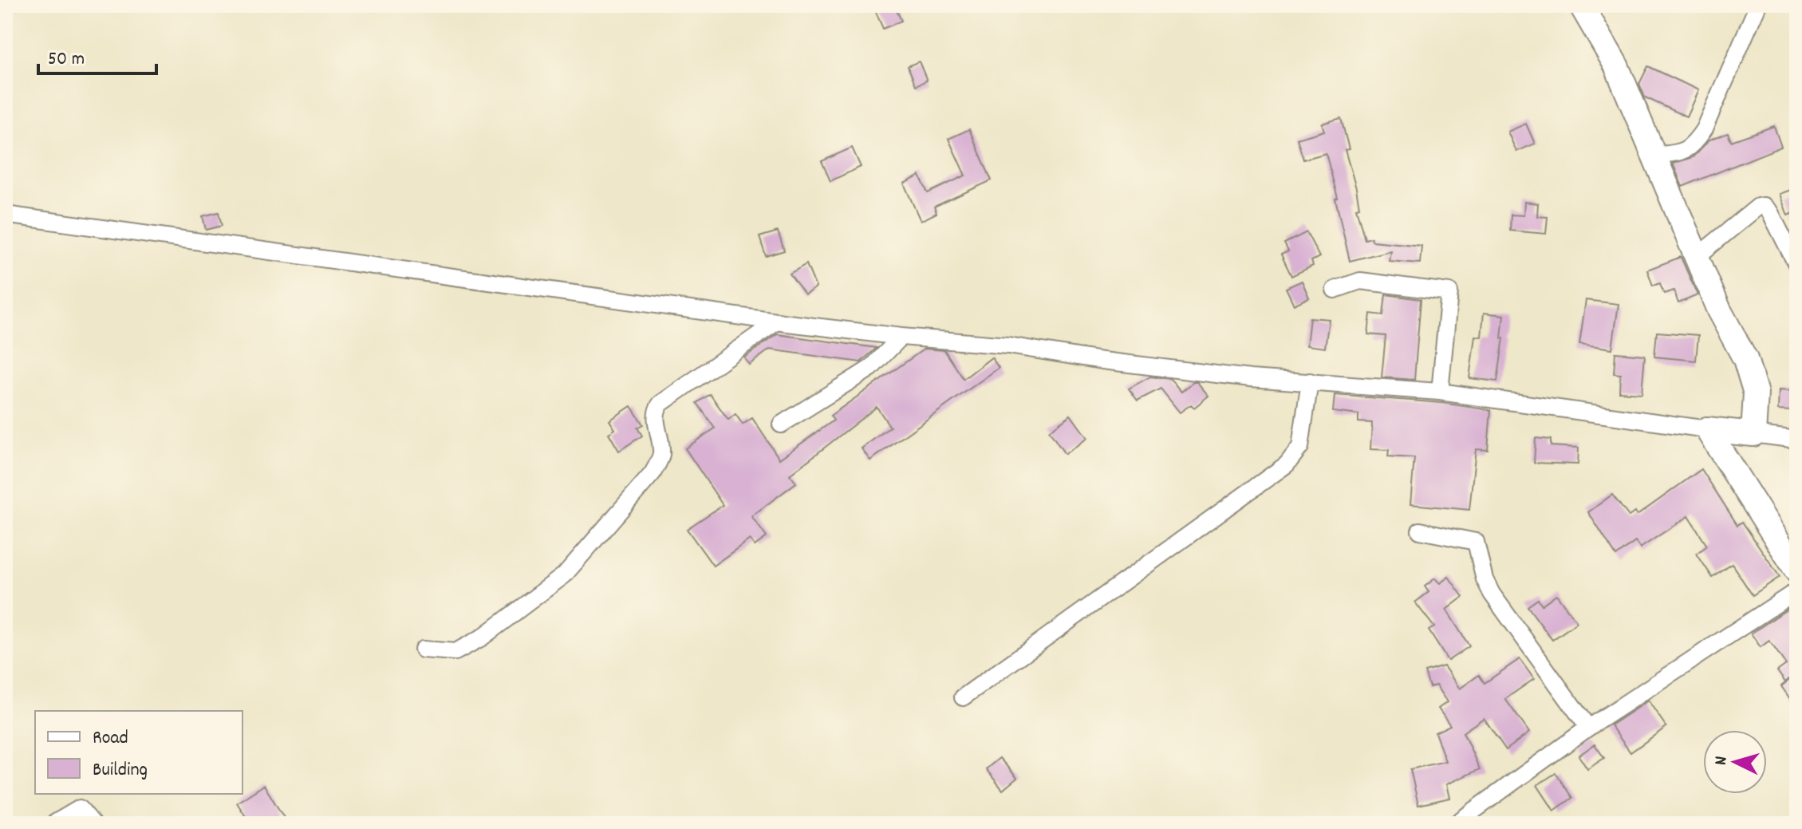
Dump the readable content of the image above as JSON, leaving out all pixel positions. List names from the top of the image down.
{
  "legend": ["Road", "Building"],
  "scale_bar": "50 m",
  "north": "left"
}
